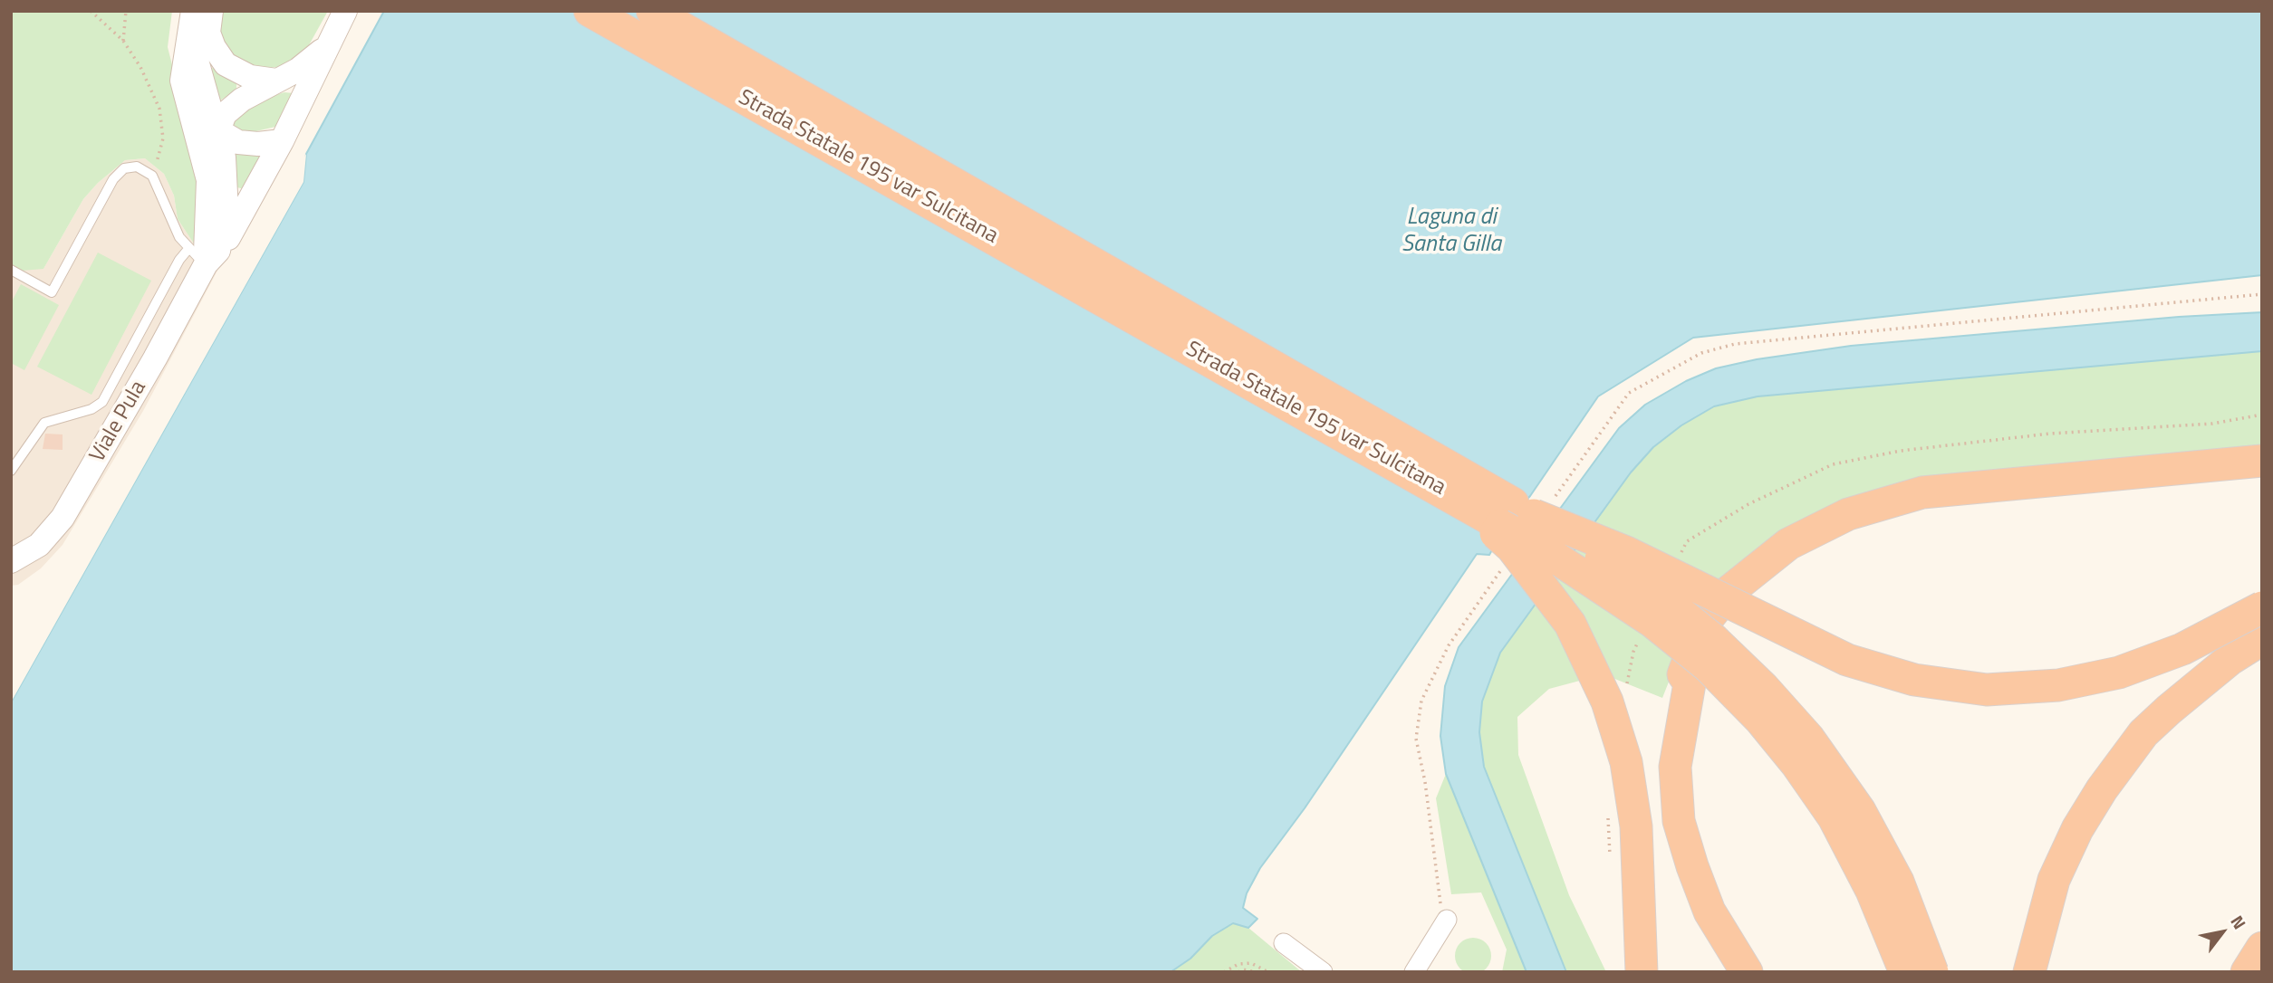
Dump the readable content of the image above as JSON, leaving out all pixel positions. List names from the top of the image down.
{
  "streets": {
    "highway": ["Strada Statale 195 var Sulcitana"],
    "street": ["Viale Pula"]
  },
  "water": ["Laguna di Santa Gilla"],
  "north": "top right"
}
